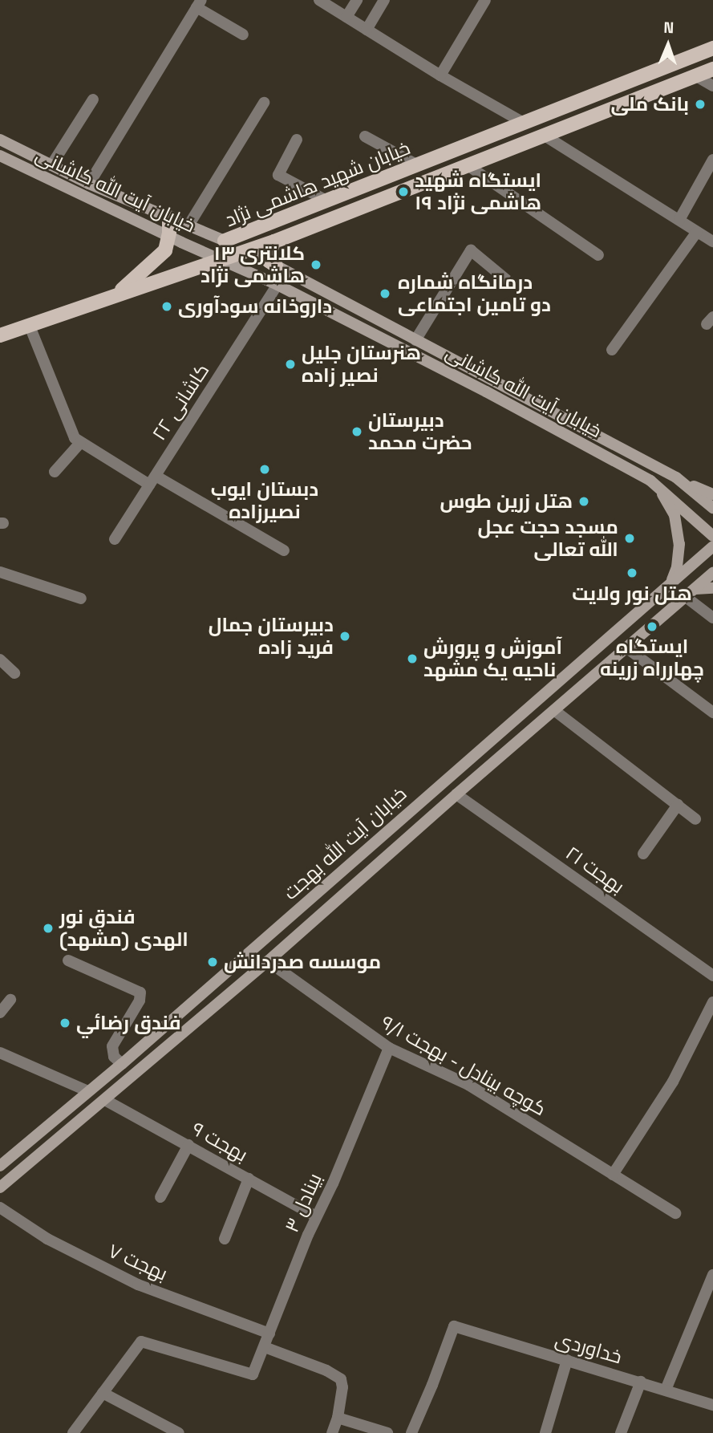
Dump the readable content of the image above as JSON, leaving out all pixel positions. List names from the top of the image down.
{
  "streets": {
    "main road": ["خیابان شهید هاشمی نژاد", "خیابان آیت الله کاشانی", "خیابان آیت الله بهجت"],
    "street": [
      "کاشانی ۲۲",
      "بهجت ۲۱",
      "کوچه بینادل - بهجت ۹/۱",
      "بهجت ۹",
      "بینادل ۳",
      "بهجت ۷",
      "خداوردی"
    ]
  },
  "crossings": [
    ["خیابان شهید هاشمی نژاد", "خیابان آیت الله کاشانی"],
    ["خیابان آیت الله کاشانی", "کاشانی ۲۲"],
    ["خیابان آیت الله بهجت", "بهجت ۲۱"],
    ["خیابان آیت الله بهجت", "کوچه بینادل - بهجت ۹/۱"],
    ["خیابان آیت الله بهجت", "بهجت ۹"],
    ["کوچه بینادل - بهجت ۹/۱", "بینادل ۳"],
    ["بهجت ۹", "بینادل ۳"],
    ["بینادل ۳", "بهجت ۷"]
  ],
  "places": [
    "بانک ملی",
    "ایستگاه شهید هاشمی نژاد ۱۹",
    "کلانتری ۱۳ هاشمی نژاد",
    "درمانگاه شماره دو تامین اجتماعی",
    "داروخانه سودآوری",
    "هنرستان جلیل نصیر زاده",
    "دبیرستان حضرت محمد",
    "دبستان ایوب نصیرزاده",
    "هتل زرین طوس",
    "مسجد حجت عجل الله تعالی",
    "هتل نور ولایت",
    "ایستگاه چهارراه زرینه",
    "دبیرستان جمال فرید زاده",
    "آموزش و پرورش ناحیه یک مشهد",
    "فندق نور الهدى (مشهد)",
    "موسسه صدردانش",
    "فندق رضائي"
  ],
  "north": "top"
}
